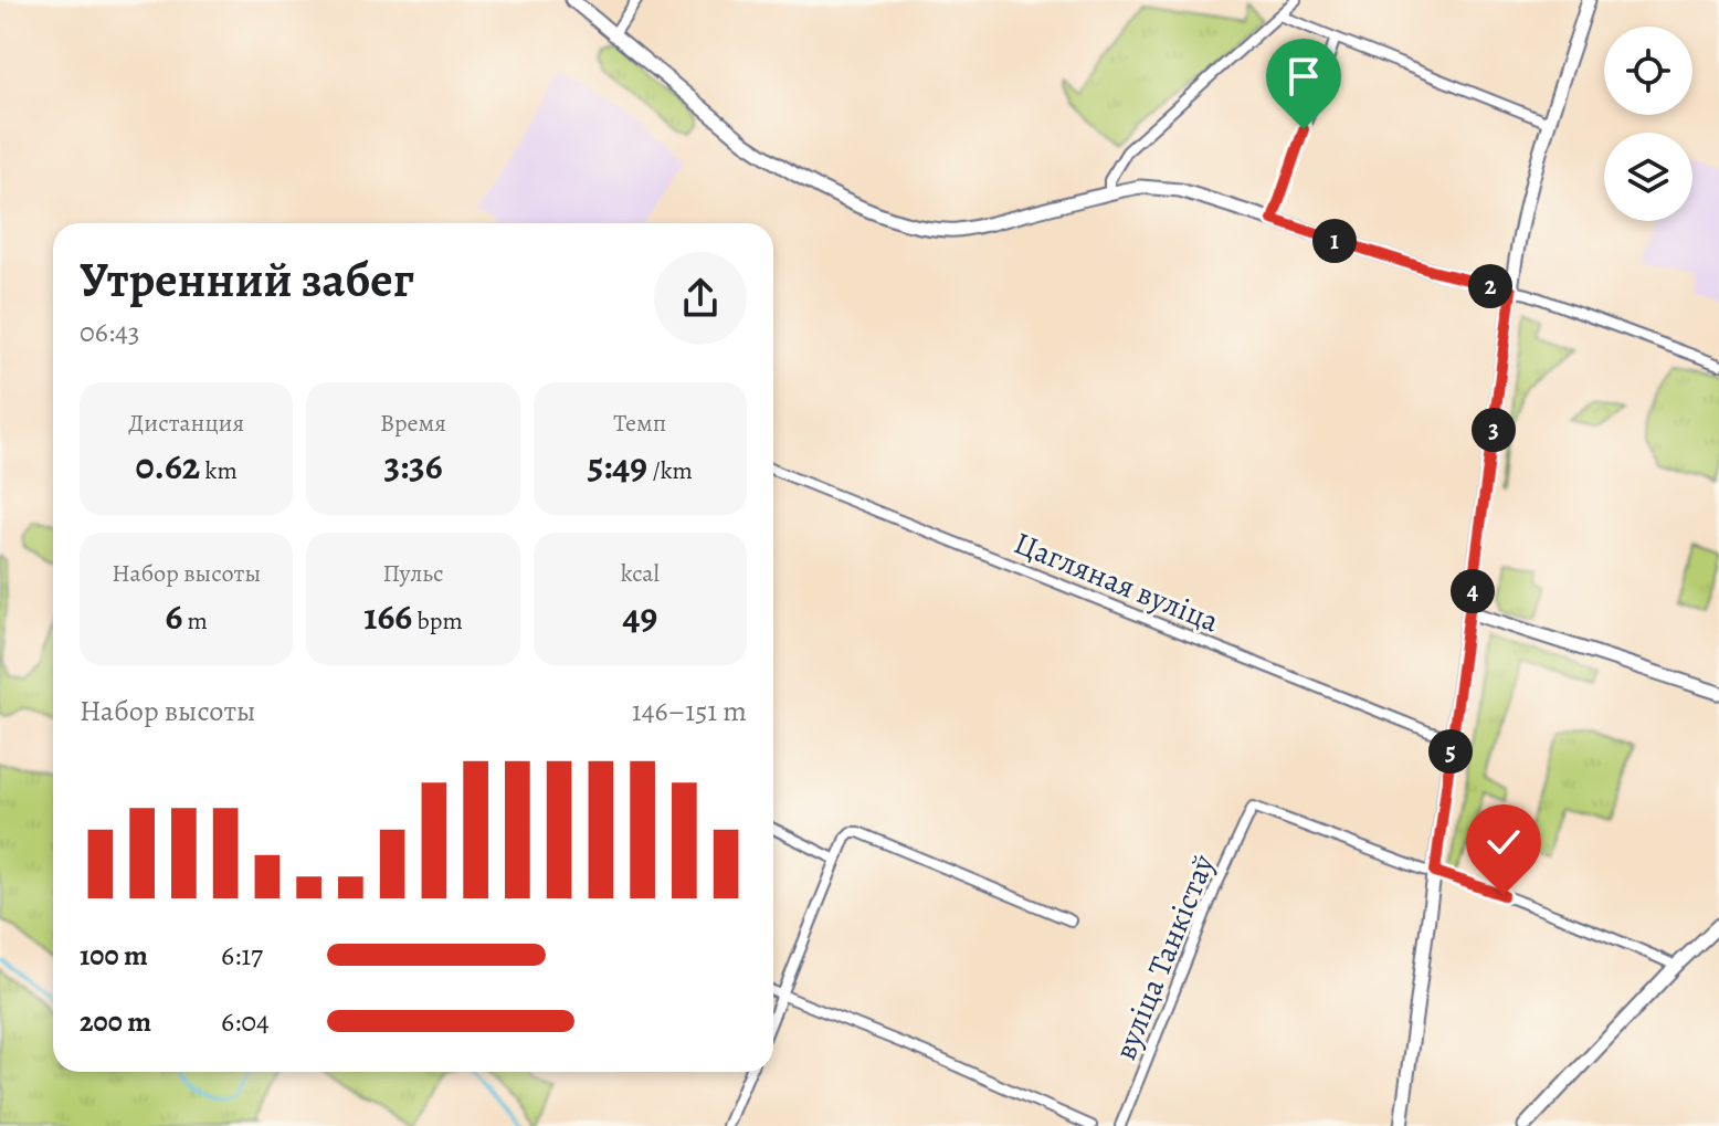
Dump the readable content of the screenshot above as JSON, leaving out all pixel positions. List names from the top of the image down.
{
  "streets": {
    "street": ["Цагляная вуліца", "вуліца Танкістаў"]
  },
  "page": {
    "pins": [
      "1",
      "2",
      "3",
      "4",
      "5"
    ],
    "heading": ["Утренний забег", "06:43"],
    "stats": [
      ["Дистанция", "0.62 km"],
      ["Время", "3:36"],
      ["Темп", "5:49 /km"],
      ["Набор высоты", "6 m"],
      ["Пульс", "166 bpm"],
      ["kcal", "49"]
    ],
    "chart": ["Набор высоты", "146–151 m"],
    "list": [
      {
        "name": "100 m",
        "note": "6:17"
      },
      {
        "name": "200 m",
        "note": "6:04"
      }
    ]
  }
}
